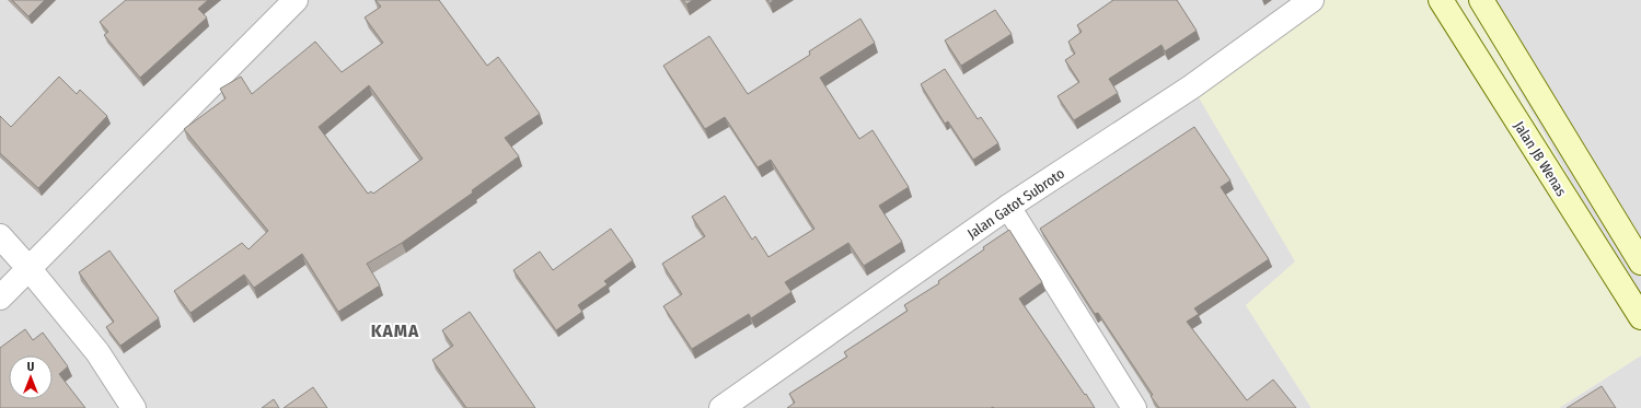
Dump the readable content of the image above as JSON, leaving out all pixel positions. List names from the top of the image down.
{
  "streets": {
    "main road": ["Jalan JB Wenas"],
    "street": ["Jalan Gatot Subroto"]
  },
  "districts": ["KAMA"],
  "north": "top"
}
